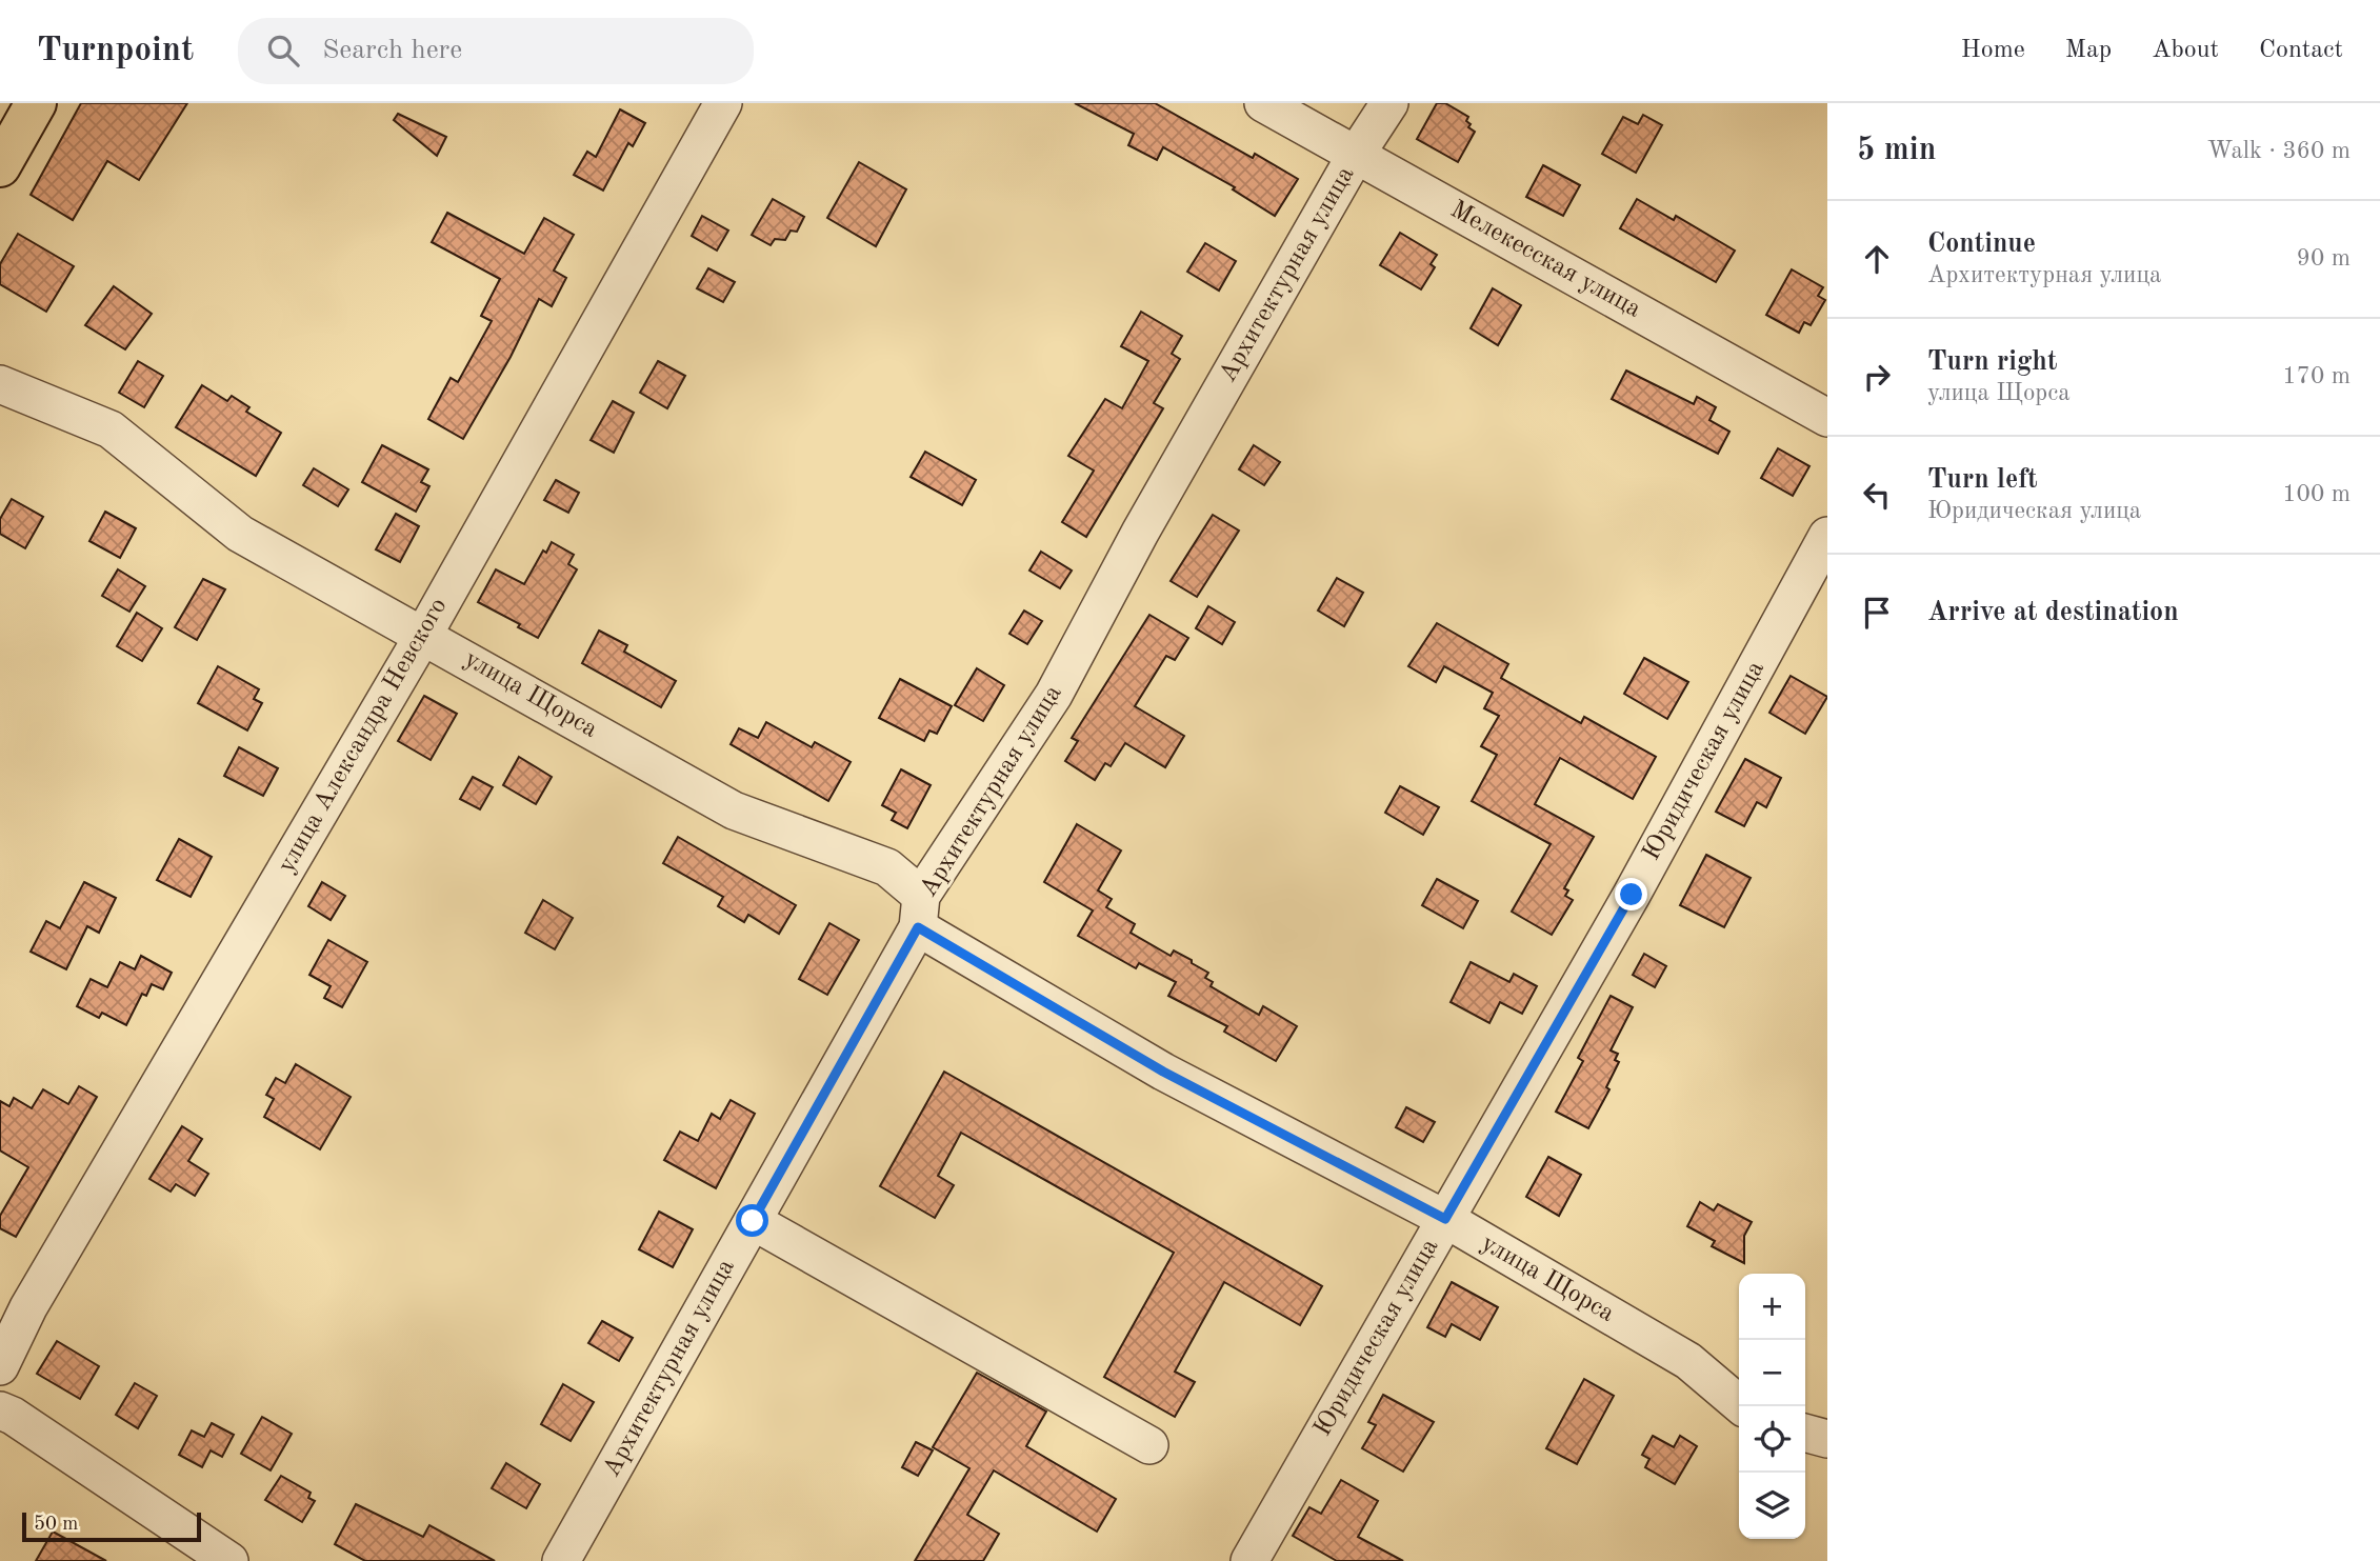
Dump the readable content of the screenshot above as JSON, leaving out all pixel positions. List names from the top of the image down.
{
  "streets": {
    "street": [
      "Мелекесская улица",
      "Архитектурная улица",
      "улица Щорса",
      "улица Александра Невского",
      "Юридическая улица"
    ]
  },
  "crossings": [
    ["Мелекесская улица", "Архитектурная улица"],
    ["Архитектурная улица", "улица Щорса"],
    ["улица Щорса", "улица Александра Невского"],
    ["улица Щорса", "Юридическая улица"]
  ],
  "scale_bar": "50 m",
  "page": {
    "header": "Turnpoint",
    "search": "Search here",
    "nav": [
      "Home",
      "Map",
      "About",
      "Contact"
    ],
    "heading": ["5 min", "Walk · 360 m"],
    "list": [
      ["Continue", "Архитектурная улица", "90 m"],
      ["Turn right", "улица Щорса", "170 m"],
      ["Turn left", "Юридическая улица", "100 m"],
      "Arrive at destination"
    ],
    "map_buttons": ["+", "−"],
    "scale": "50 m"
  }
}
